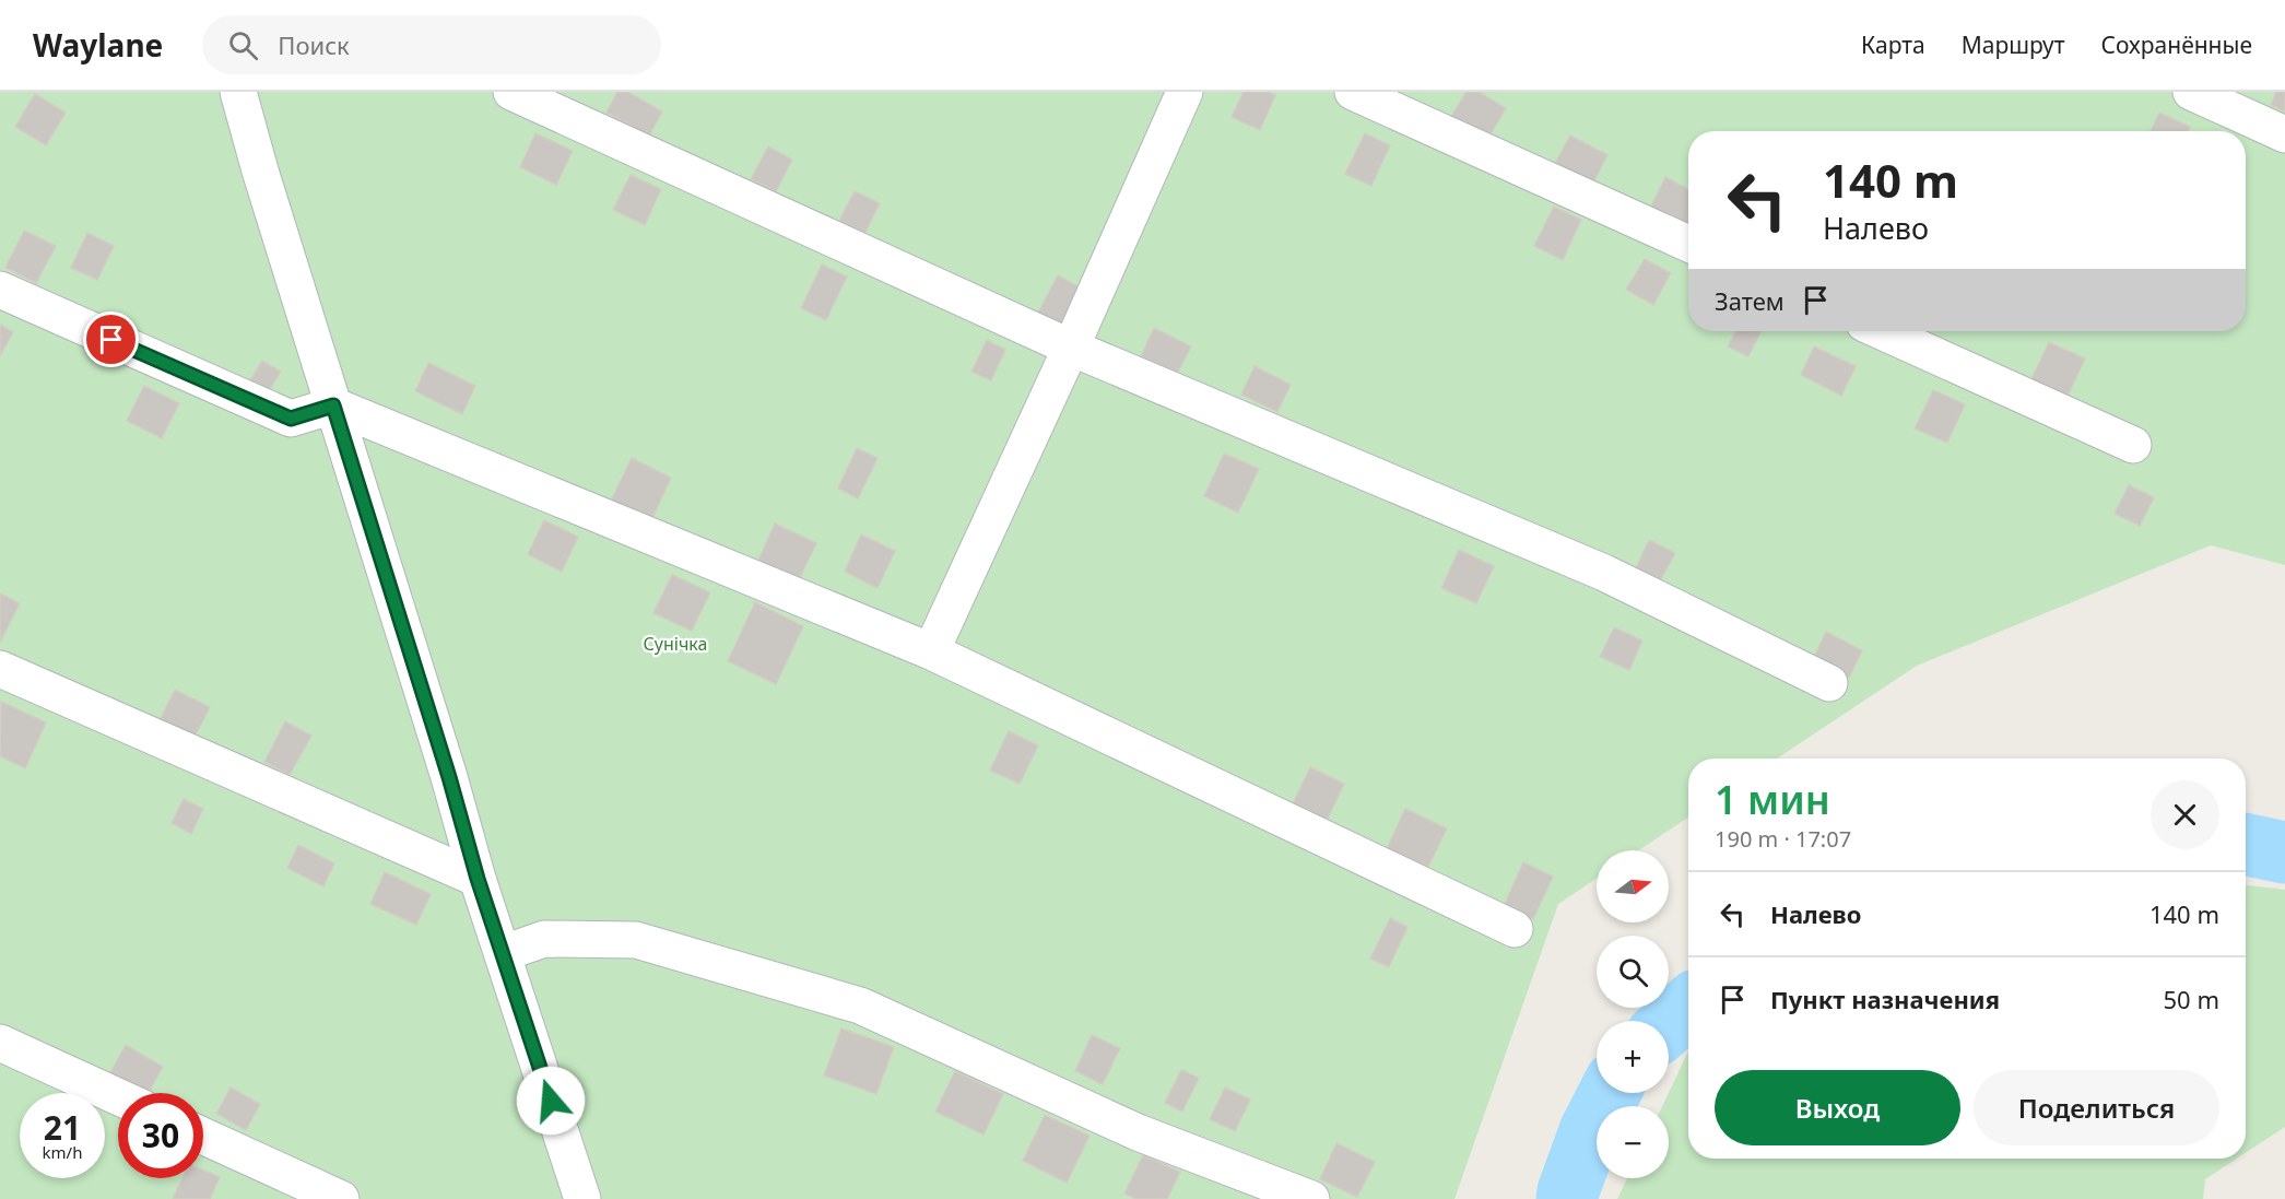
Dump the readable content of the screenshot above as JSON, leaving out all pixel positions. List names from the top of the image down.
{
  "parks": ["Сунічка"],
  "north": "right",
  "page": {
    "header": "Waylane",
    "search": "Поиск",
    "nav": ["Карта", "Маршрут", "Сохранённые"],
    "turn": ["140 m", "Налево"],
    "then": "Затем",
    "heading": ["1 мин", "190 m · 17:07"],
    "map_buttons": ["+", "−"],
    "list": [
      {
        "name": "Налево",
        "value": "140 m"
      },
      {
        "name": "Пункт назначения",
        "value": "50 m"
      }
    ],
    "buttons": ["Выход", "Поделиться"],
    "speed": "21 km/h",
    "limit": "30"
  }
}
